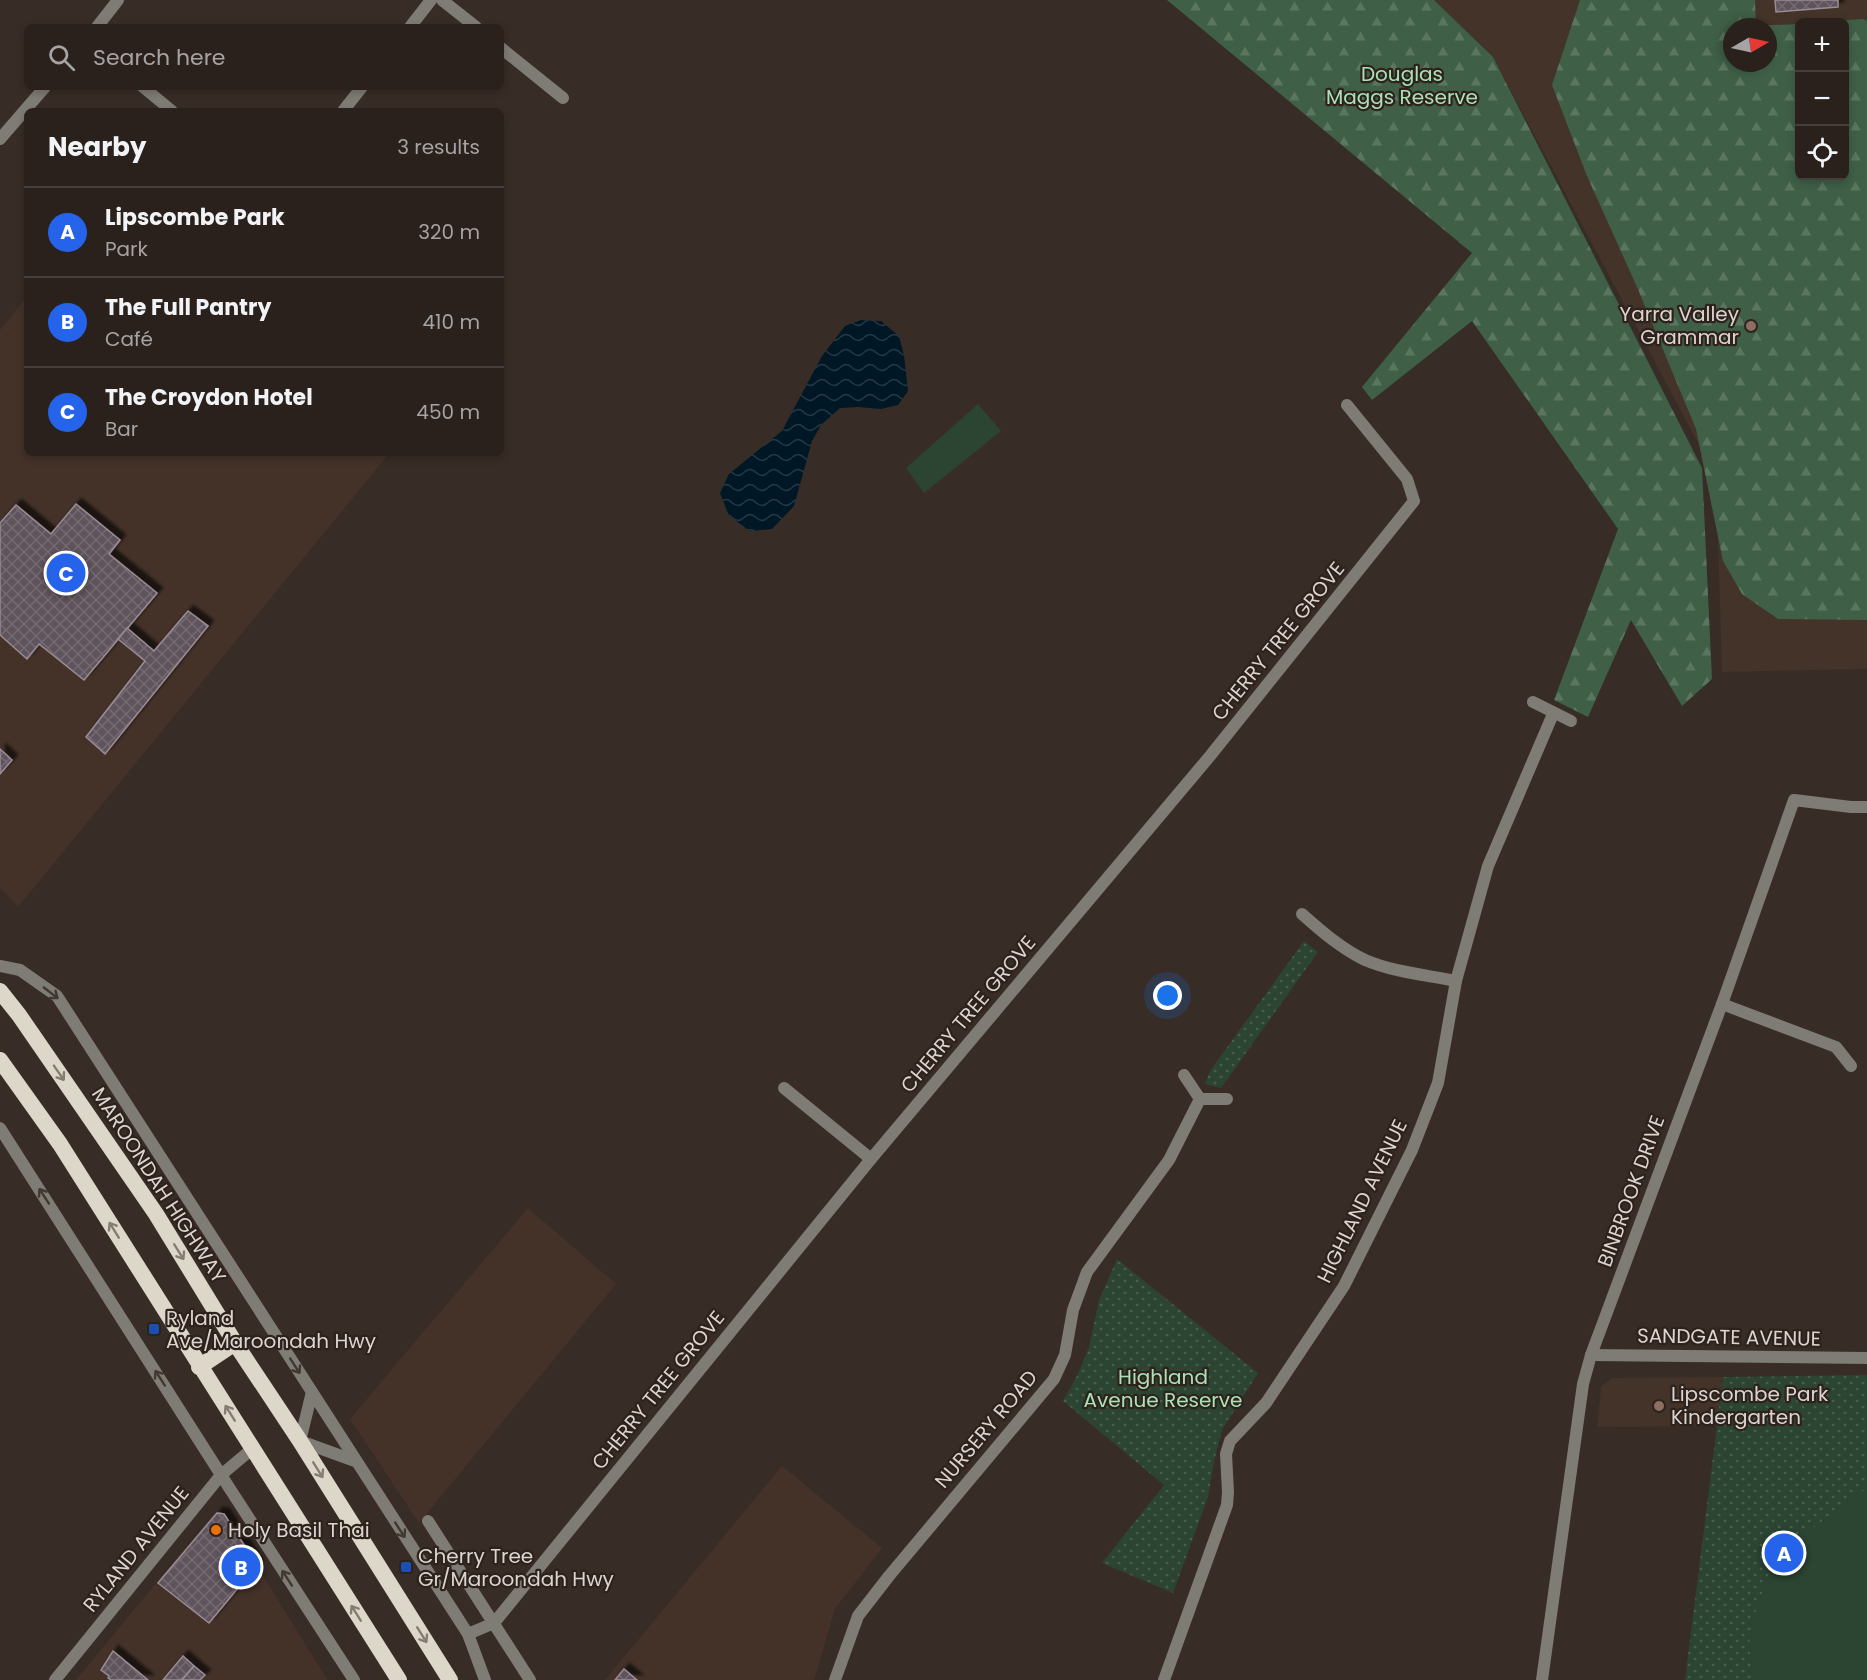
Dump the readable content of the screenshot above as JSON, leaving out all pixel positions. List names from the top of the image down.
{
  "streets": {
    "highway": ["MAROONDAH HIGHWAY"],
    "street": [
      "CHERRY TREE GROVE",
      "BINBROOK DRIVE",
      "HIGHLAND AVENUE",
      "SANDGATE AVENUE",
      "NURSERY ROAD",
      "RYLAND AVENUE"
    ]
  },
  "crossings": [
    ["BINBROOK DRIVE", "SANDGATE AVENUE"]
  ],
  "parks": ["Douglas Maggs Reserve", "Highland Avenue Reserve"],
  "places": {
    "other": ["Yarra Valley Grammar", "Lipscombe Park Kindergarten", "Holy Basil Thai"],
    "transit": ["Ryland Ave/Maroondah Hwy", "Cherry Tree Gr/Maroondah Hwy"]
  },
  "north": "right",
  "page": {
    "map_buttons": ["+", "−"],
    "search": "Search here",
    "heading": ["Nearby", "3 results"],
    "list": [
      {
        "mark": "A",
        "name": "Lipscombe Park",
        "note": "Park",
        "value": "320 m"
      },
      {
        "mark": "B",
        "name": "The Full Pantry",
        "note": "Café",
        "value": "410 m"
      },
      {
        "mark": "C",
        "name": "The Croydon Hotel",
        "note": "Bar",
        "value": "450 m"
      }
    ],
    "pins": ["C", "A", "B"]
  }
}
